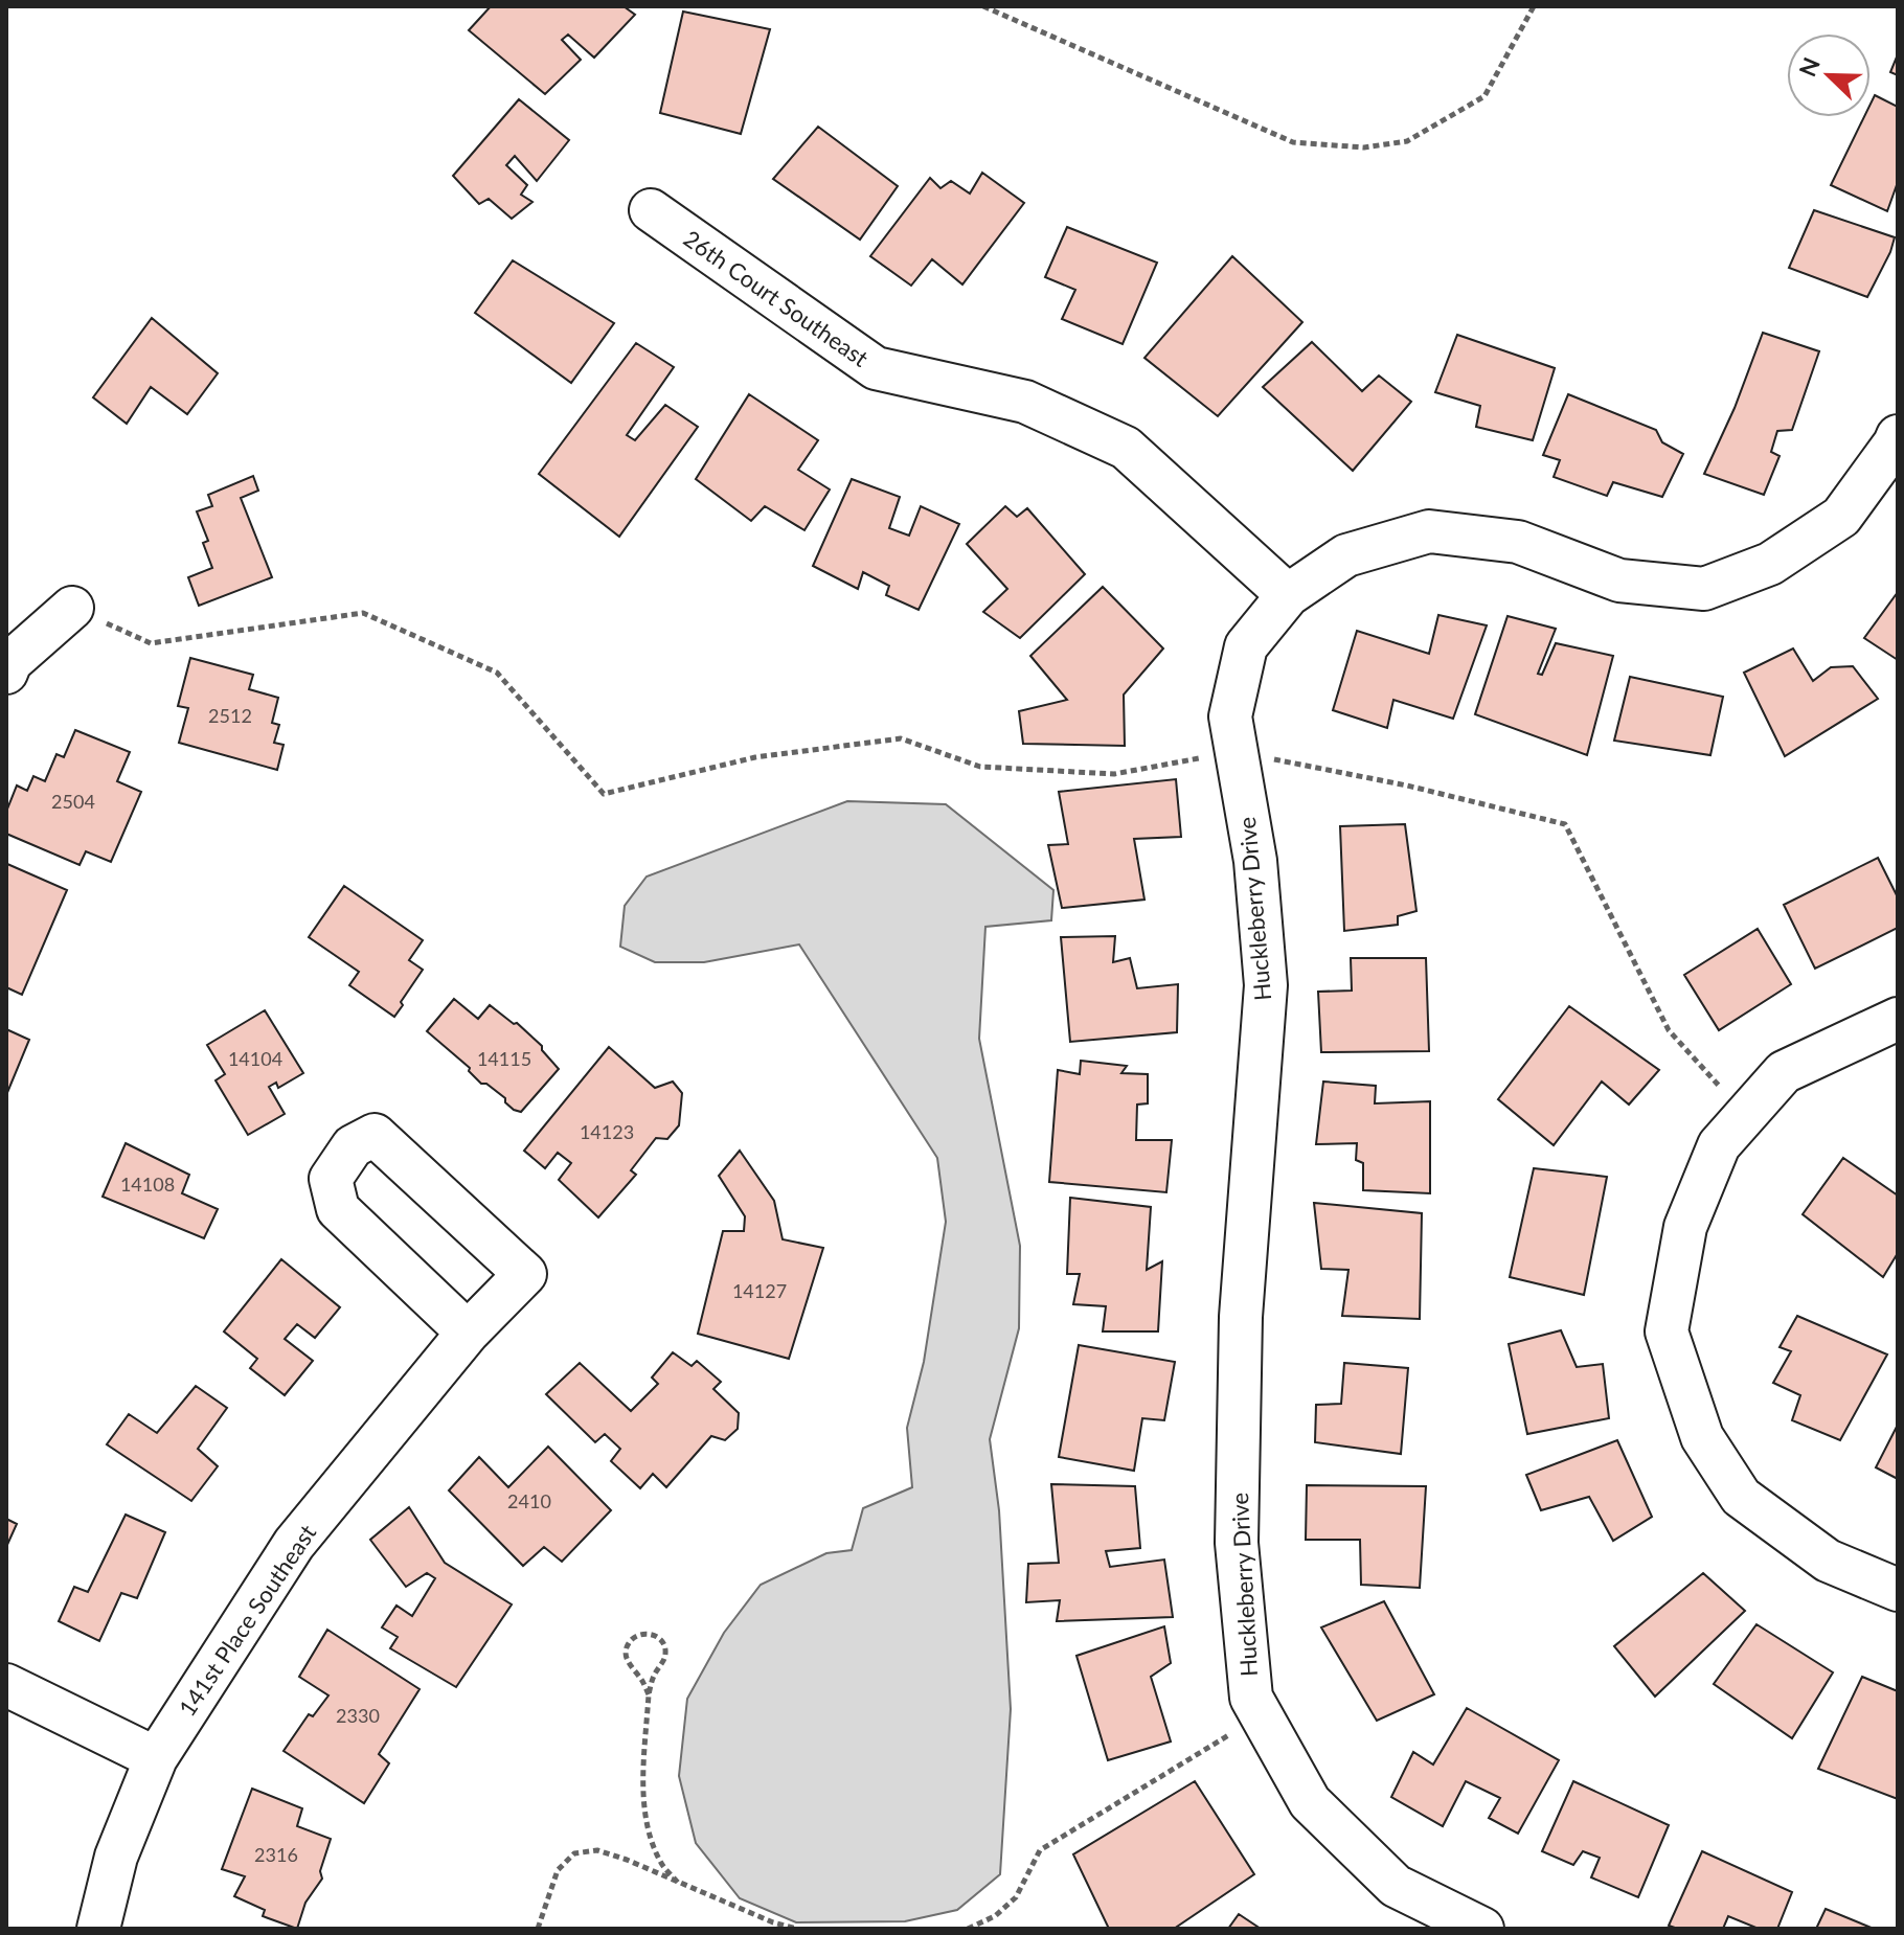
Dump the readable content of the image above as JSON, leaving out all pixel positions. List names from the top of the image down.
{
  "streets": {
    "street": ["26th Court Southeast", "Huckleberry Drive", "141st Place Southeast"]
  },
  "crossings": [
    ["26th Court Southeast", "Huckleberry Drive"]
  ],
  "house_numbers": [
    "2512",
    "2504",
    "14104",
    "14115",
    "14123",
    "14108",
    "14127",
    "2410",
    "2330",
    "2316"
  ],
  "north": "top left"
}
